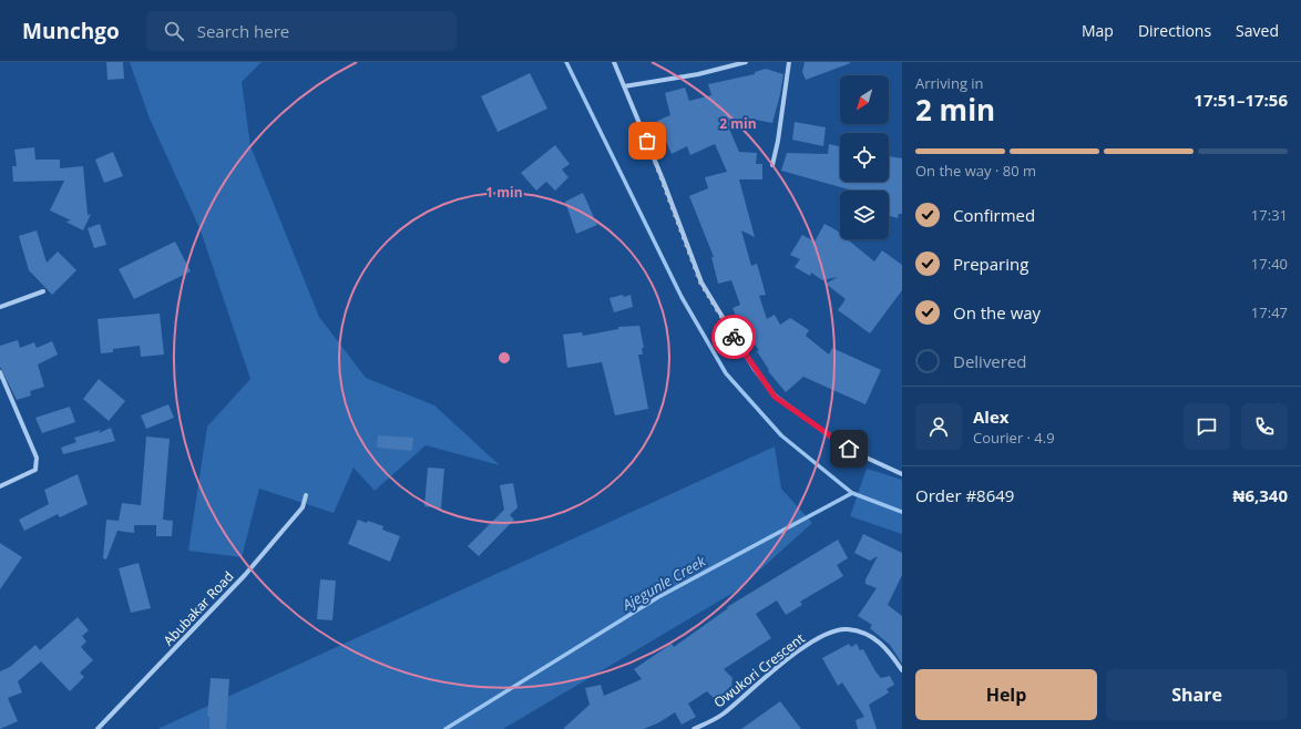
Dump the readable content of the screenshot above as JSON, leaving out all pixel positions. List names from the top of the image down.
{
  "streets": {
    "street": ["Abubakar Road", "Owukori Crescent"]
  },
  "water": ["Ajegunle Creek"],
  "north": "bottom left",
  "page": {
    "header": "Munchgo",
    "search": "Search here",
    "nav": ["Map", "Directions", "Saved"],
    "heading": ["2 min", "Arriving in", "17:51–17:56"],
    "panel": [
      "Alex",
      "Courier · 4.9",
      "Order #8649",
      "₦6,340"
    ],
    "bar": "On the way · 80 m",
    "list": [
      ["Confirmed", "17:31"],
      ["Preparing", "17:40"],
      ["On the way", "17:47"],
      "Delivered"
    ],
    "buttons": ["Help", "Share"]
  },
  "rings": ["2 min", "1 min"]
}
